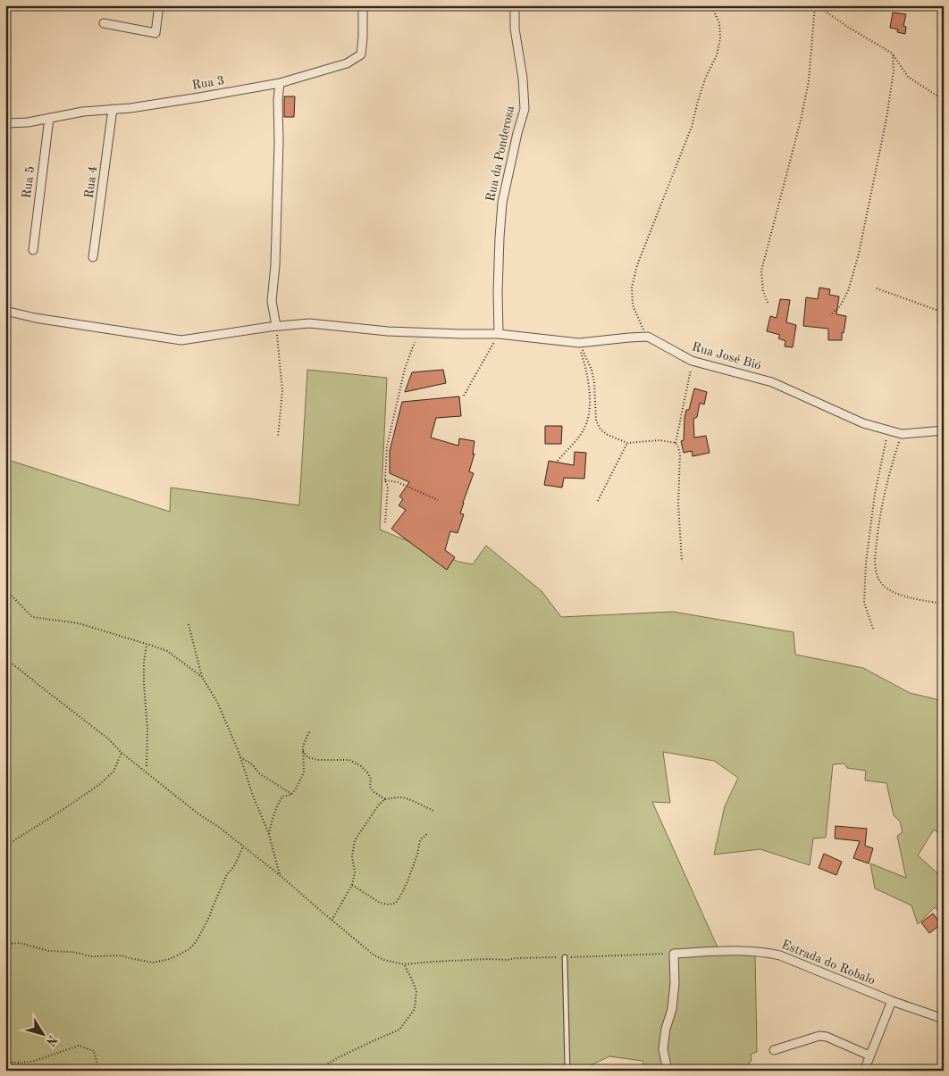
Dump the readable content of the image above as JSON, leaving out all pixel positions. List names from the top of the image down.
{
  "streets": {
    "street": [
      "Rua 3",
      "Rua da Ponderosa",
      "Rua 5",
      "Rua 4",
      "Rua José Bió",
      "Estrada do Robalo"
    ]
  },
  "crossings": [
    ["Rua 3", "Rua 5"],
    ["Rua 3", "Rua 4"]
  ],
  "north": "bottom right"
}
